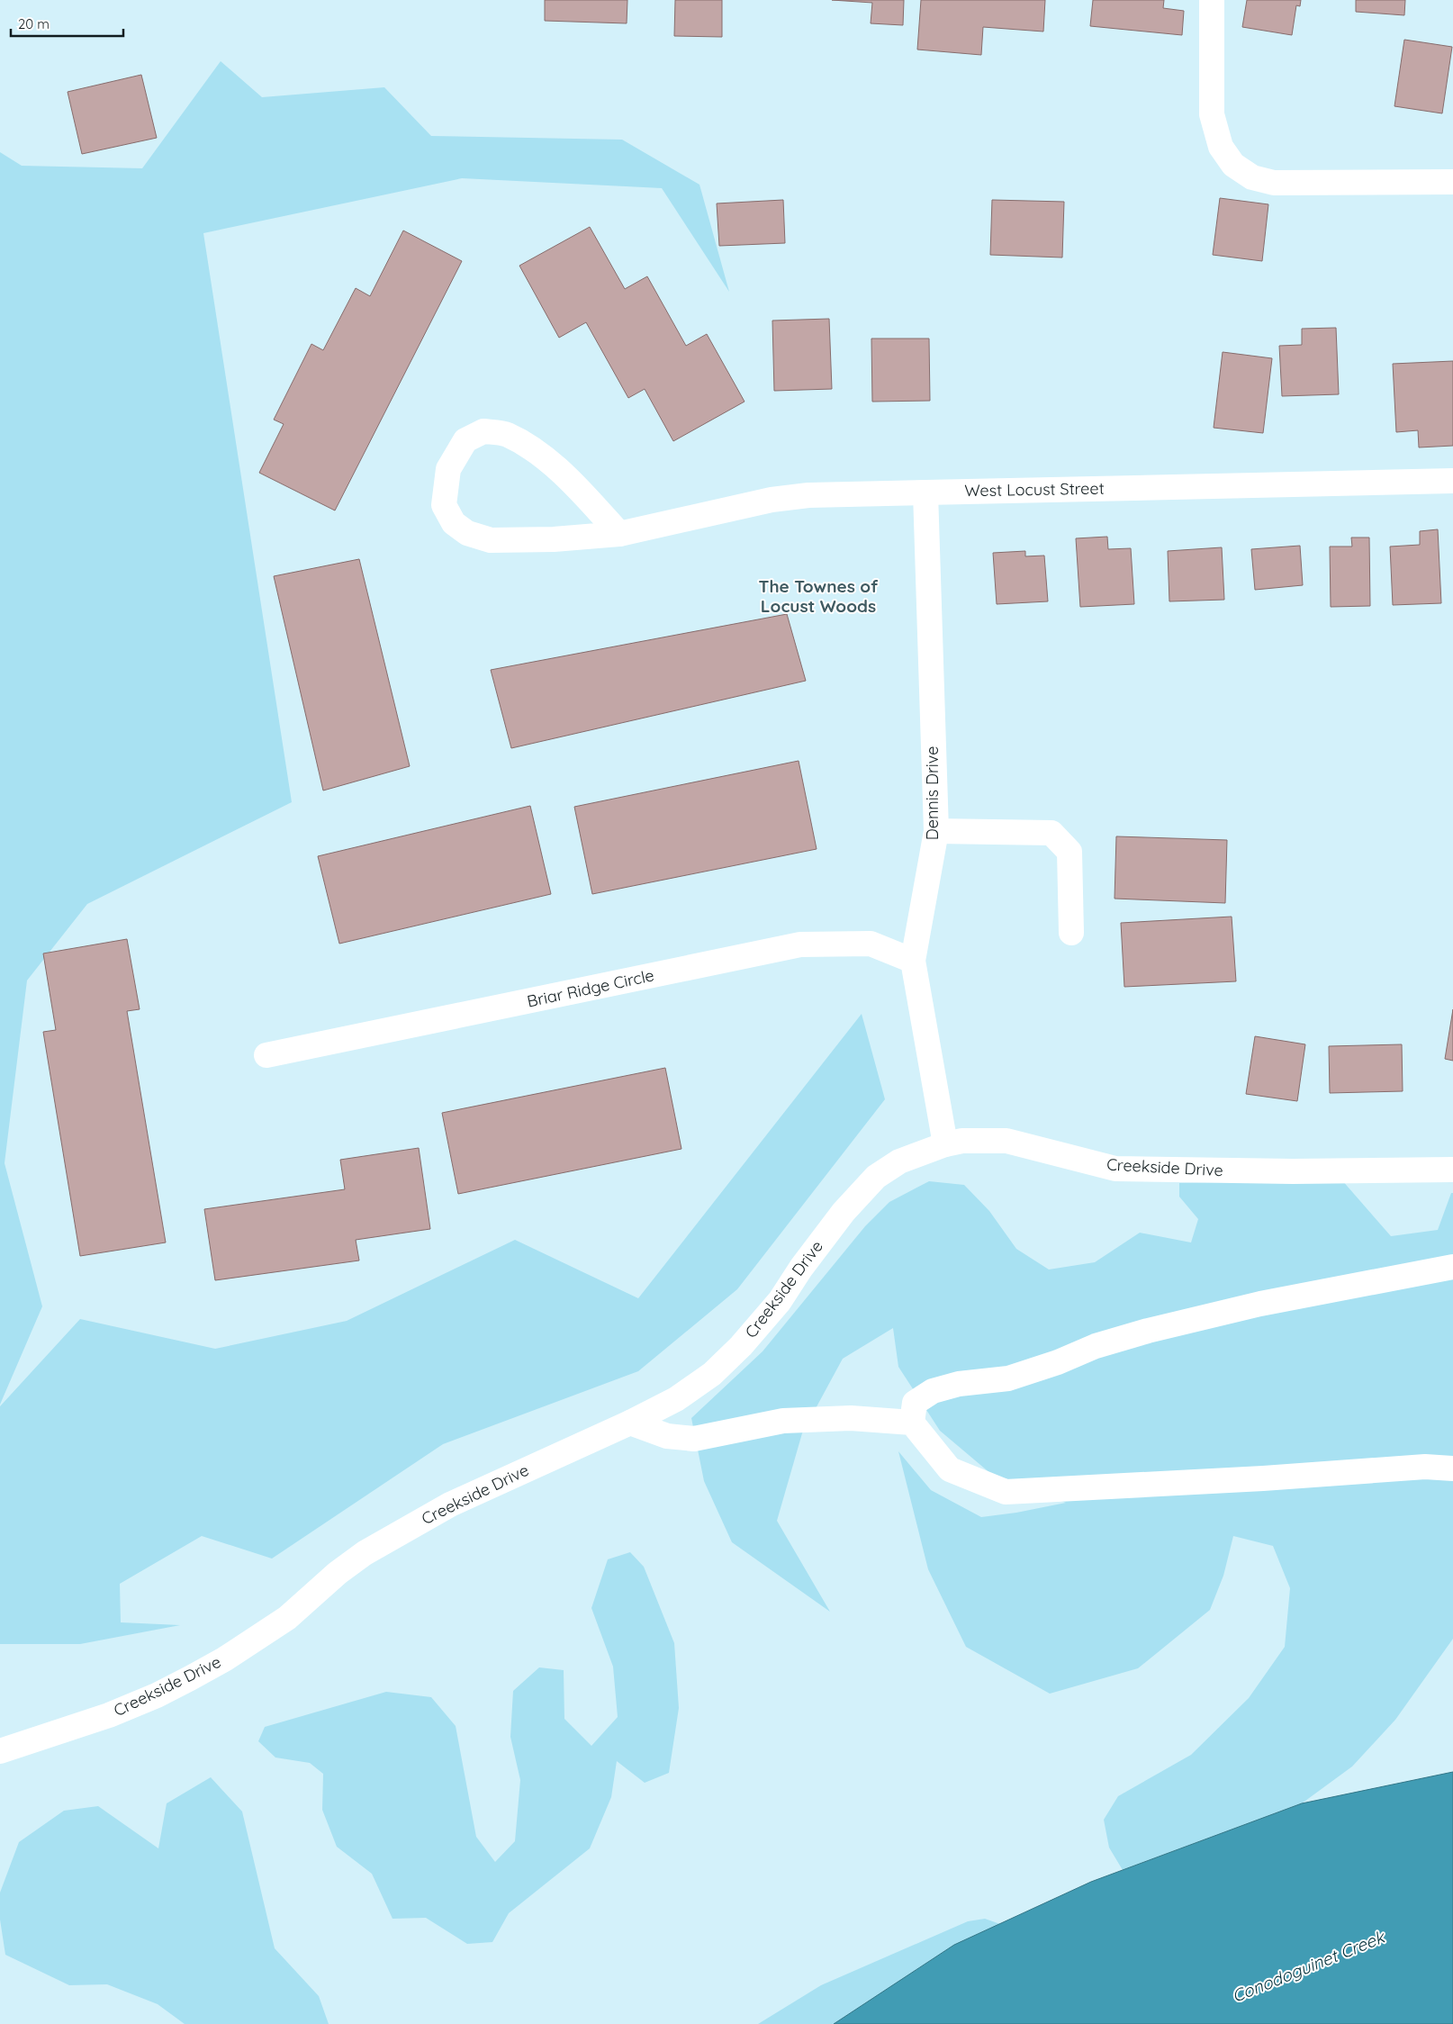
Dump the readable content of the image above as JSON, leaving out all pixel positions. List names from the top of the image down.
{
  "streets": {
    "street": [
      "West Locust Street",
      "Dennis Drive",
      "Briar Ridge Circle",
      "Creekside Drive"
    ]
  },
  "crossings": [
    ["West Locust Street", "Dennis Drive"],
    ["Dennis Drive", "Briar Ridge Circle"],
    ["Dennis Drive", "Creekside Drive"]
  ],
  "districts": ["The Townes of Locust Woods"],
  "water": ["Conodoguinet Creek"],
  "scale_bar": "20 m"
}
